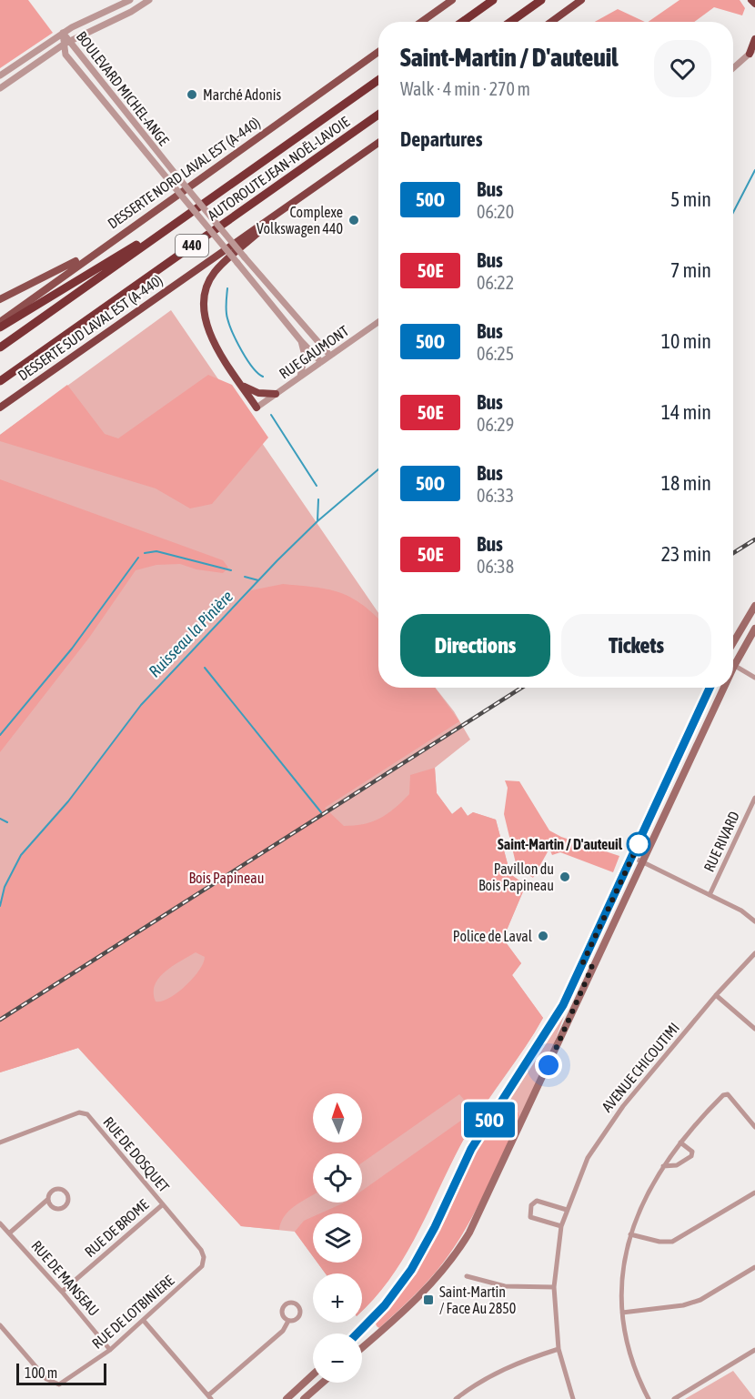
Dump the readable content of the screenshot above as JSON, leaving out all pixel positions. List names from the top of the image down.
{
  "streets": {
    "highway": ["AUTOROUTE JEAN-NOËL-LAVOIE", "440", "DESSERTE SUD LAVAL EST (A-440)"],
    "main road": ["DESSERTE NORD LAVAL EST (A-440)"],
    "street": [
      "BOULEVARD MICHEL-ANGE",
      "RUE GAUMONT",
      "RUE RIVARD",
      "AVENUE CHICOUTIMI",
      "RUE DE DOSQUET",
      "RUE DE BROME",
      "RUE DE MANSEAU",
      "RUE DE LOTBINIERE"
    ]
  },
  "crossings": [
    ["BOULEVARD MICHEL-ANGE", "RUE GAUMONT"],
    ["RUE DE DOSQUET", "RUE DE BROME"],
    ["RUE DE DOSQUET", "RUE DE LOTBINIERE"],
    ["RUE DE BROME", "RUE DE MANSEAU"],
    ["RUE DE MANSEAU", "RUE DE LOTBINIERE"]
  ],
  "water": ["Ruisseau la Pinière"],
  "parks": ["Bois Papineau"],
  "places": {
    "other": [
      "Marché Adonis",
      "Complexe Volkswagen 440",
      "Saint-Martin / D'auteuil",
      "Pavillon du Bois Papineau",
      "Police de Laval"
    ],
    "transit": ["Saint-Martin / Face Au 2850"]
  },
  "lines": ["bus line 50O"],
  "scale_bar": "100 m",
  "north": "top",
  "page": {
    "on_map": "50O",
    "heading": [
      ["Saint-Martin / D'auteuil", "Walk · 4 min · 270 m"],
      "Departures"
    ],
    "list": [
      {
        "mark": "50O",
        "name": "Bus",
        "note": "06:20",
        "value": "5 min"
      },
      {
        "mark": "50E",
        "name": "Bus",
        "note": "06:22",
        "value": "7 min"
      },
      {
        "mark": "50O",
        "name": "Bus",
        "note": "06:25",
        "value": "10 min"
      },
      {
        "mark": "50E",
        "name": "Bus",
        "note": "06:29",
        "value": "14 min"
      },
      {
        "mark": "50O",
        "name": "Bus",
        "note": "06:33",
        "value": "18 min"
      },
      {
        "mark": "50E",
        "name": "Bus",
        "note": "06:38",
        "value": "23 min"
      }
    ],
    "buttons": ["Directions", "Tickets"],
    "map_buttons": ["+", "−"],
    "scale": "100 m"
  }
}
